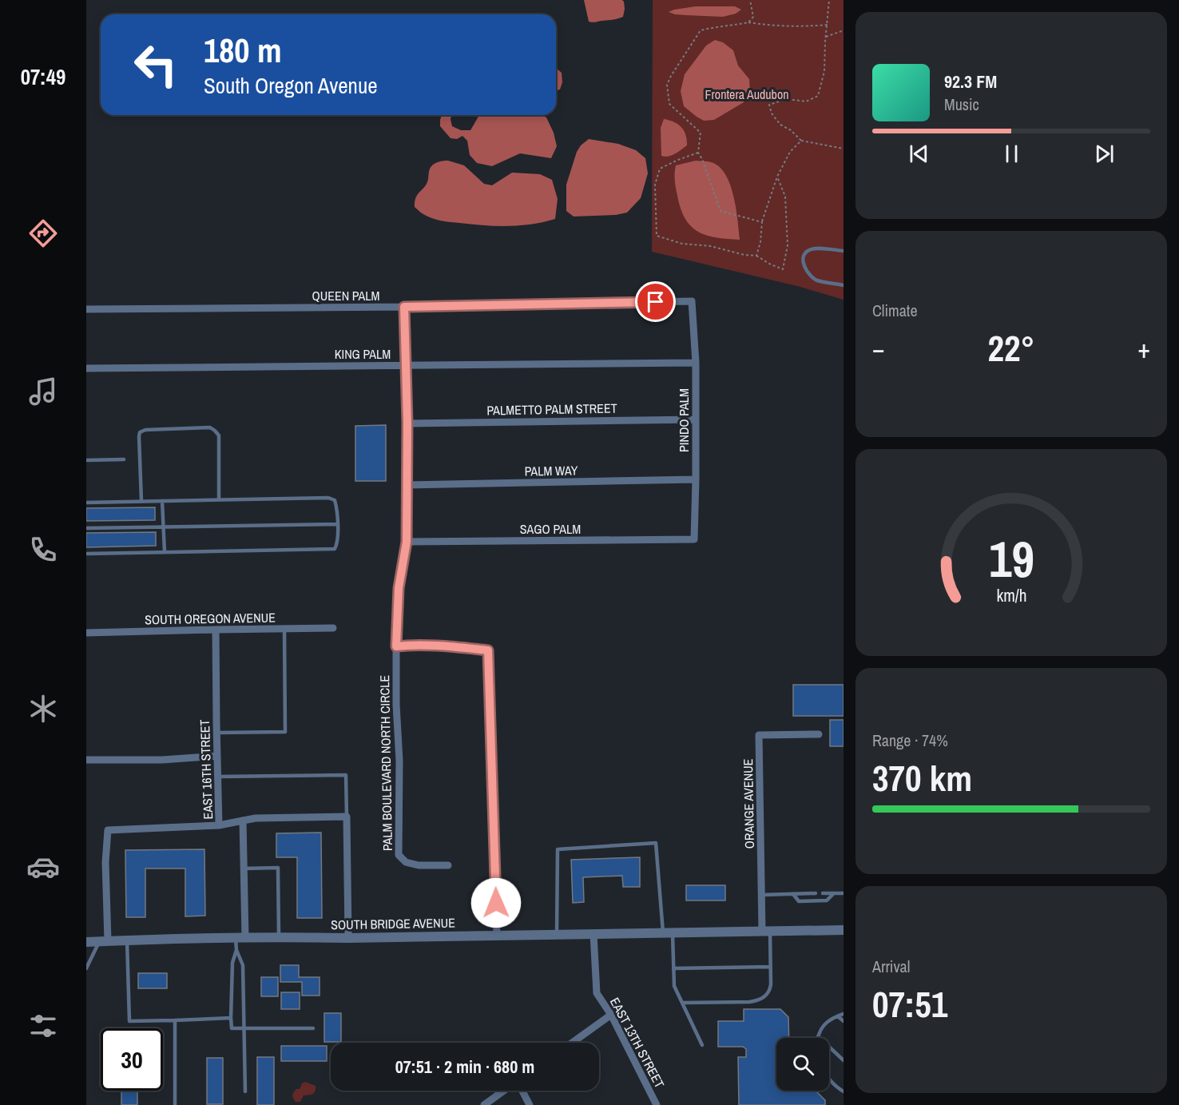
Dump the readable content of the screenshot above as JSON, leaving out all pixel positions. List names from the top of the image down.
{
  "streets": {
    "street": [
      "QUEEN PALM",
      "KING PALM",
      "PALMETTO PALM STREET",
      "PINDO PALM",
      "PALM WAY",
      "SAGO PALM",
      "SOUTH OREGON AVENUE",
      "PALM BOULEVARD NORTH CIRCLE",
      "EAST 16TH STREET",
      "ORANGE AVENUE",
      "SOUTH BRIDGE AVENUE",
      "EAST 13TH STREET"
    ]
  },
  "crossings": [
    ["QUEEN PALM", "PINDO PALM"],
    ["KING PALM", "PINDO PALM"],
    ["PALMETTO PALM STREET", "PINDO PALM"],
    ["PINDO PALM", "PALM WAY"],
    ["PINDO PALM", "SAGO PALM"],
    ["SOUTH OREGON AVENUE", "EAST 16TH STREET"],
    ["ORANGE AVENUE", "SOUTH BRIDGE AVENUE"],
    ["SOUTH BRIDGE AVENUE", "EAST 13TH STREET"]
  ],
  "parks": ["Frontera Audubon"],
  "page": {
    "tabs": "07:49",
    "turn": ["180 m", "South Oregon Avenue"],
    "song": ["92.3 FM", "Music"],
    "tile": [
      "Climate",
      ["Range · 74%", "370 km"],
      ["Arrival", "07:51"]
    ],
    "heat": ["−", "22°", "+"],
    "limit": "30",
    "trip": "07:51 · 2 min · 680 m",
    "gauge": ["19", "km/h"]
  }
}
